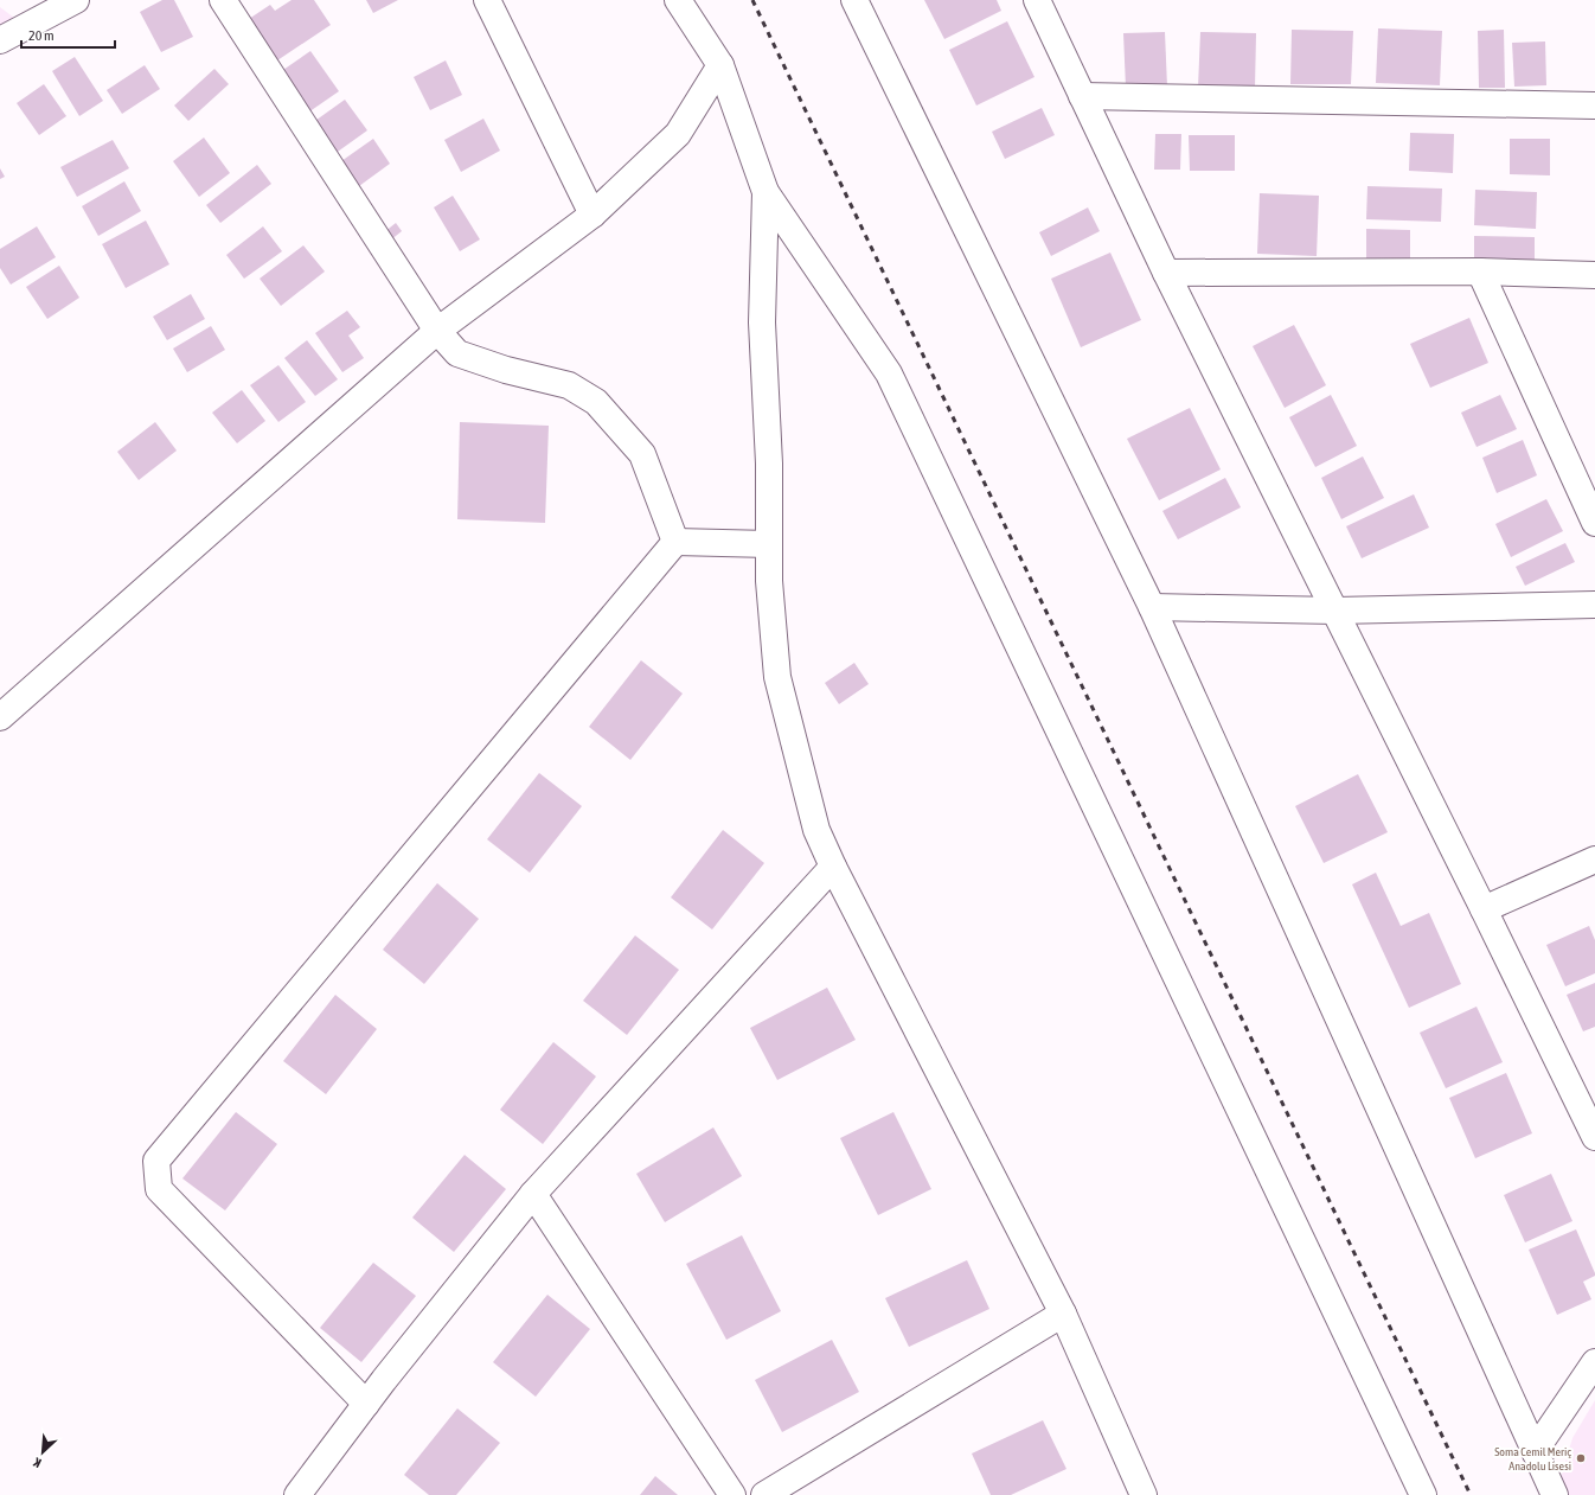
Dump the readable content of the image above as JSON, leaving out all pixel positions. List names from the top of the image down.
{
  "places": ["Soma Cemil Meriç Anadolu Lisesi"],
  "scale_bar": "20 m",
  "north": "bottom left"
}
